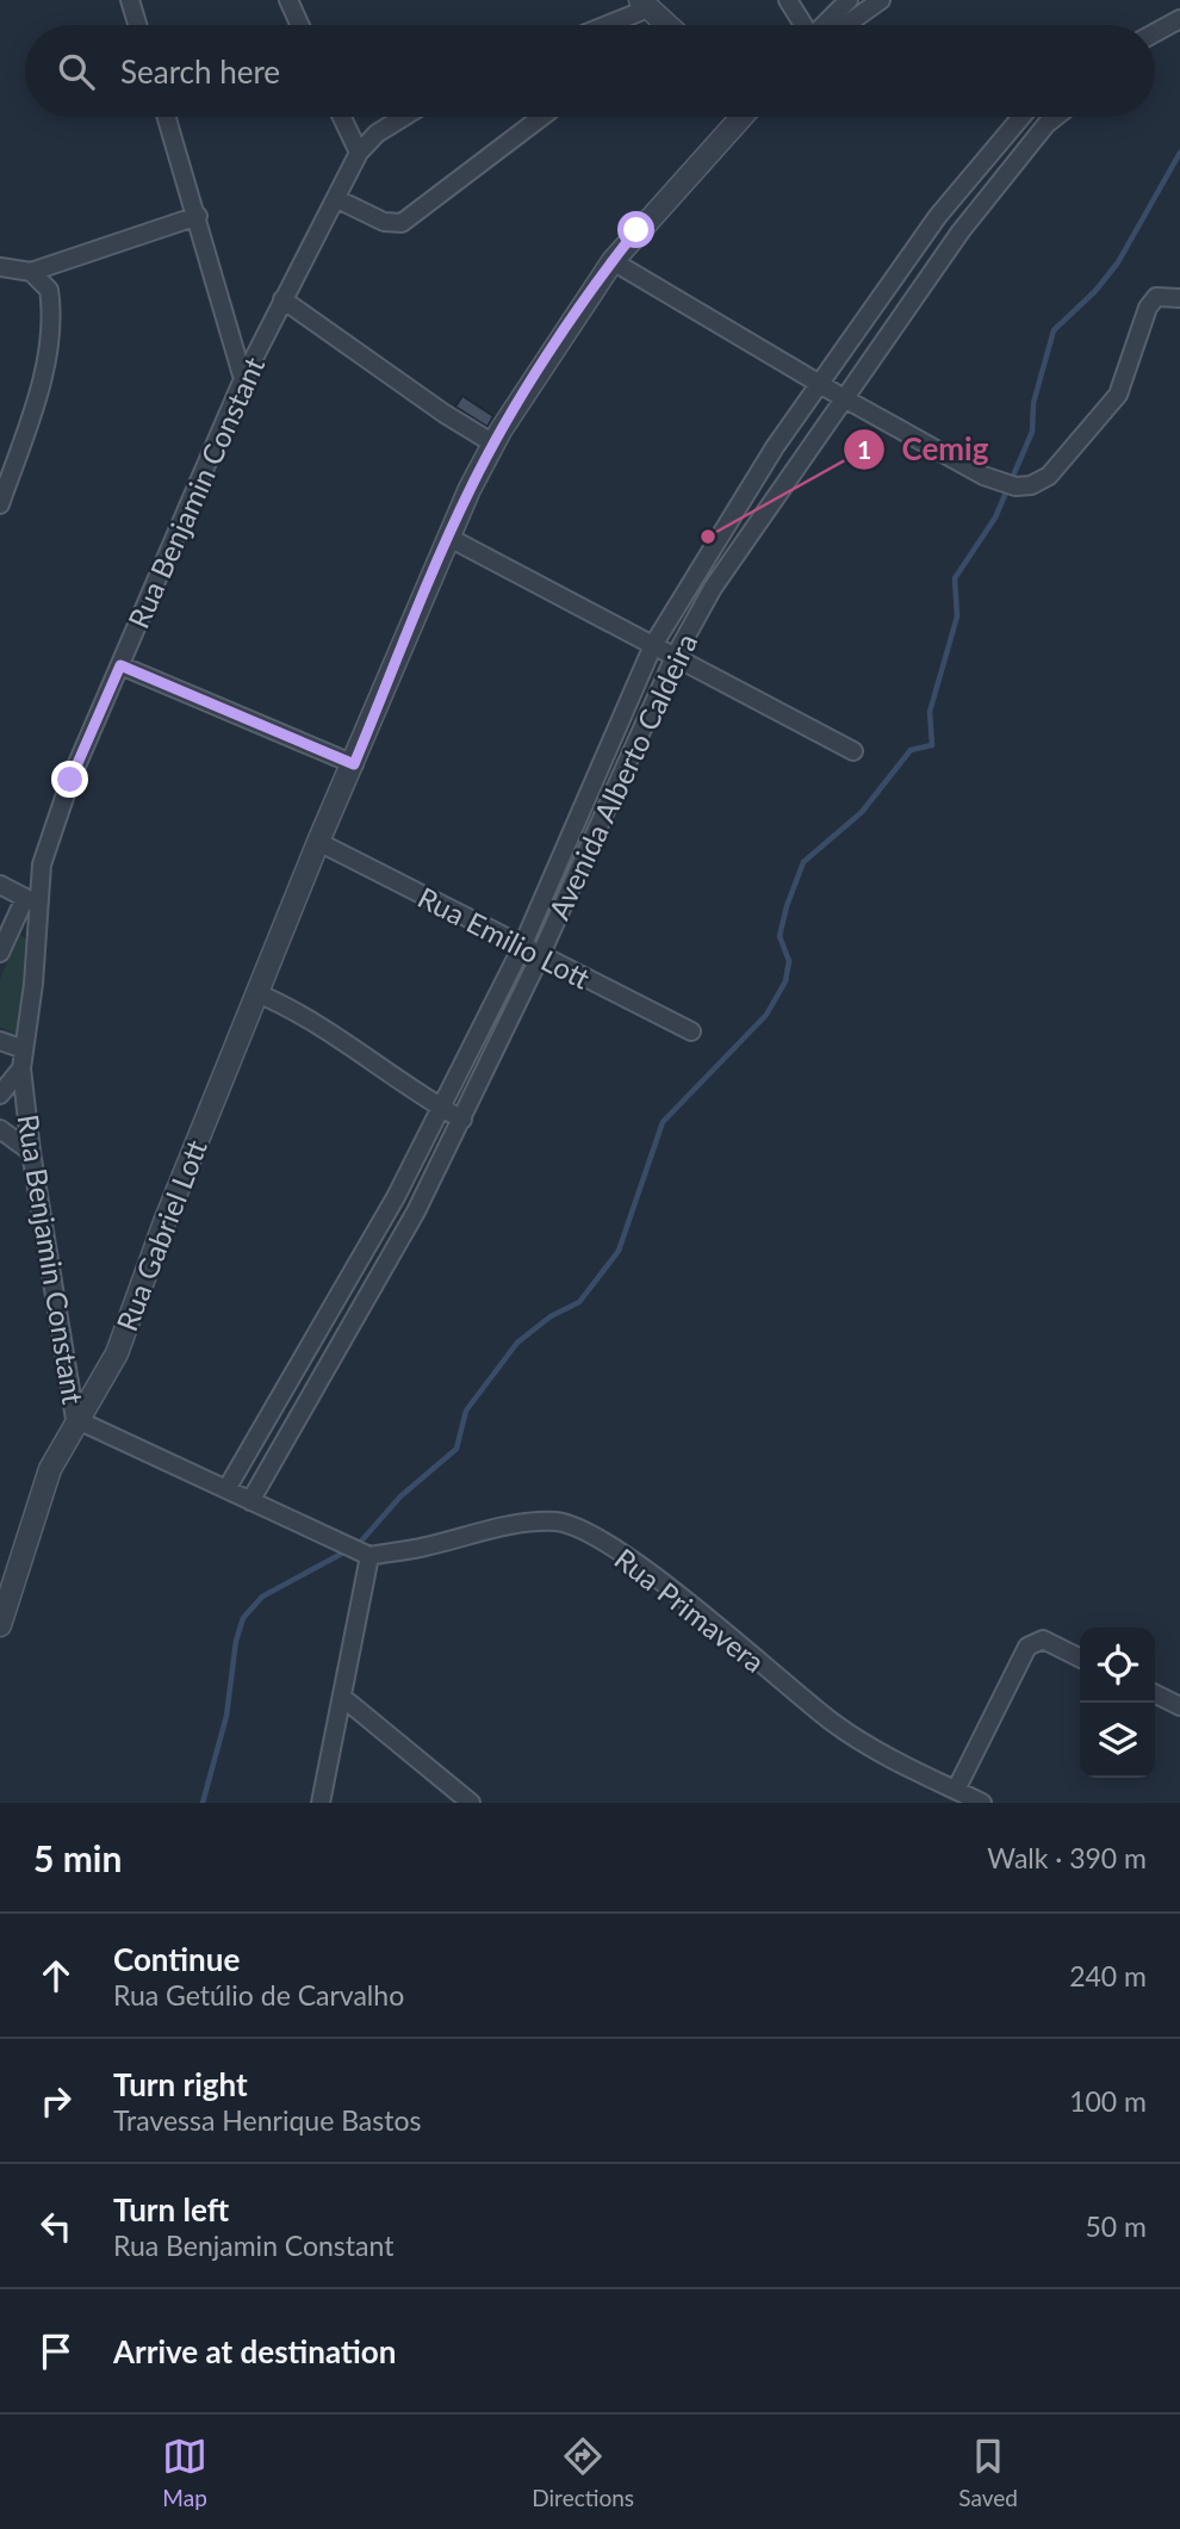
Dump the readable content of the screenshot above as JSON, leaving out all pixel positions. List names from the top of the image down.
{
  "streets": {
    "street": [
      "Rua Benjamin Constant",
      "Avenida Alberto Caldeira",
      "Rua Emilio Lott",
      "Rua Gabriel Lott",
      "Rua Primavera"
    ]
  },
  "crossings": [
    ["Rua Benjamin Constant", "Rua Gabriel Lott"],
    ["Avenida Alberto Caldeira", "Rua Emilio Lott"],
    ["Rua Emilio Lott", "Rua Gabriel Lott"]
  ],
  "places": ["Cemig"],
  "page": {
    "search": "Search here",
    "heading": ["5 min", "Walk · 390 m"],
    "list": [
      ["Continue", "Rua Getúlio de Carvalho", "240 m"],
      ["Turn right", "Travessa Henrique Bastos", "100 m"],
      ["Turn left", "Rua Benjamin Constant", "50 m"],
      "Arrive at destination"
    ],
    "nav": ["Map", "Directions", "Saved"]
  }
}
